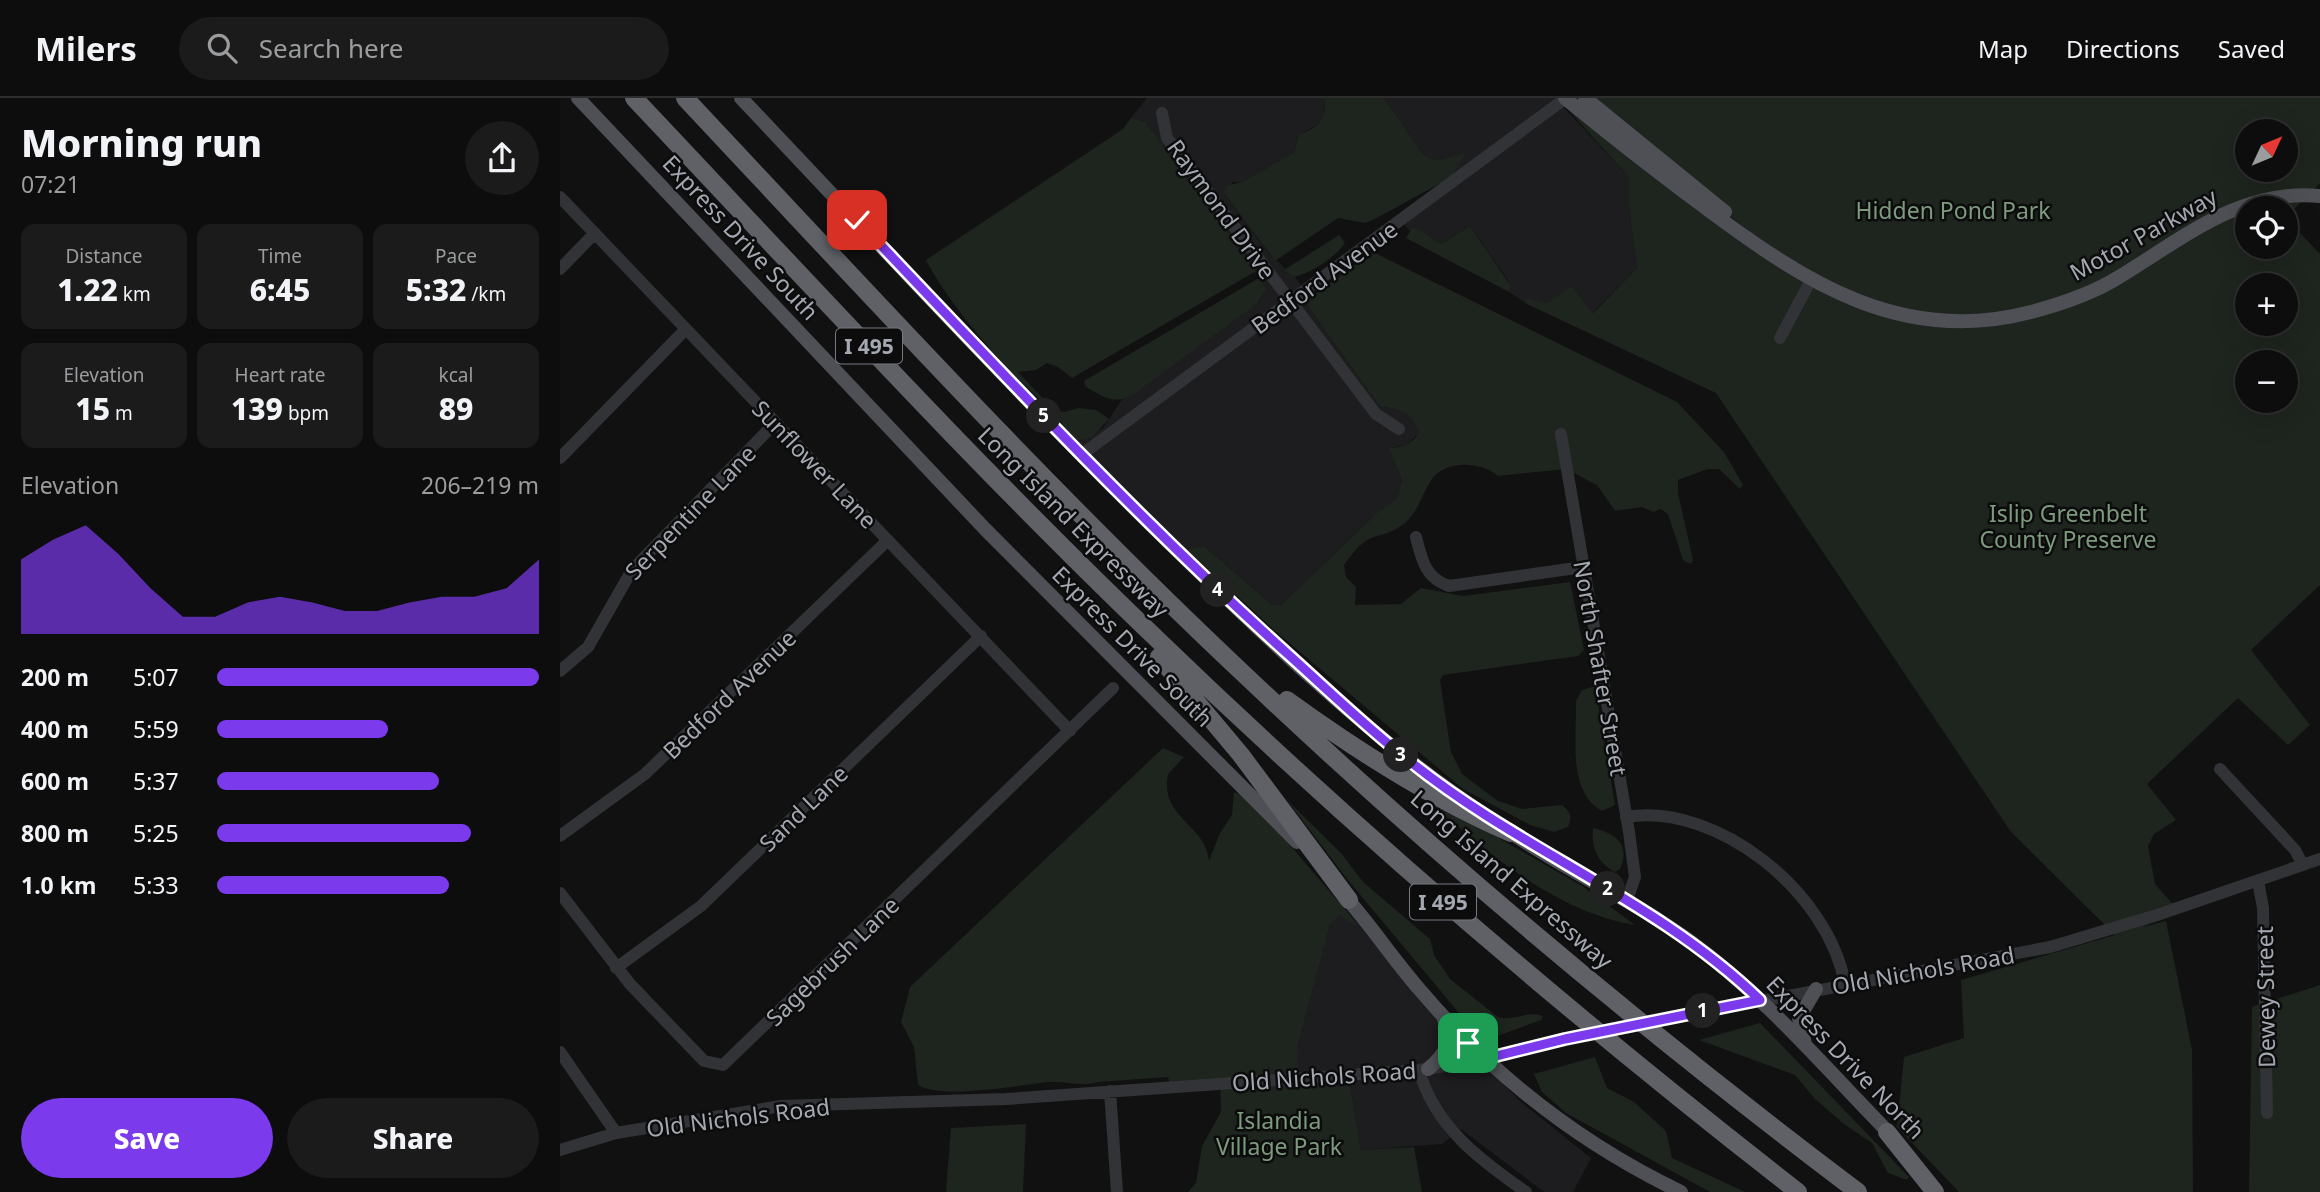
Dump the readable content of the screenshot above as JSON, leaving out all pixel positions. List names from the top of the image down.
{
  "streets": {
    "highway": ["I 495", "Long Island Expressway"],
    "main road": ["Motor Parkway", "Express Drive South", "Express Drive North"],
    "street": [
      "Raymond Drive",
      "Bedford Avenue",
      "Sunflower Lane",
      "Serpentine Lane",
      "North Shafter Street",
      "Sand Lane",
      "Sagebrush Lane",
      "Old Nichols Road",
      "Dewey Street"
    ]
  },
  "crossings": [
    ["Raymond Drive", "Bedford Avenue"],
    ["Motor Parkway", "Bedford Avenue"],
    ["Express Drive South", "Old Nichols Road"],
    ["Bedford Avenue", "Sunflower Lane"],
    ["Bedford Avenue", "Express Drive North"],
    ["Sunflower Lane", "Serpentine Lane"],
    ["Sunflower Lane", "Sand Lane"],
    ["Sunflower Lane", "Sagebrush Lane"],
    ["North Shafter Street", "Express Drive North"],
    ["Sand Lane", "Sagebrush Lane"],
    ["Old Nichols Road", "Dewey Street"],
    ["Old Nichols Road", "Express Drive North"]
  ],
  "parks": ["Hidden Pond Park", "Islip Greenbelt County Preserve", "Islandia Village Park"],
  "north": "top right",
  "page": {
    "header": "Milers",
    "search": "Search here",
    "nav": ["Map", "Directions", "Saved"],
    "heading": ["Morning run", "07:21"],
    "map_buttons": ["+", "−"],
    "stats": [
      ["Distance", "1.22 km"],
      ["Time", "6:45"],
      ["Pace", "5:32 /km"],
      ["Elevation", "15 m"],
      ["Heart rate", "139 bpm"],
      ["kcal", "89"]
    ],
    "pins": [
      "5",
      "4",
      "3",
      "2",
      "1"
    ],
    "chart": ["Elevation", "206–219 m"],
    "list": [
      {
        "name": "200 m",
        "note": "5:07"
      },
      {
        "name": "400 m",
        "note": "5:59"
      },
      {
        "name": "600 m",
        "note": "5:37"
      },
      {
        "name": "800 m",
        "note": "5:25"
      },
      {
        "name": "1.0 km",
        "note": "5:33"
      }
    ],
    "buttons": ["Save", "Share"]
  }
}
